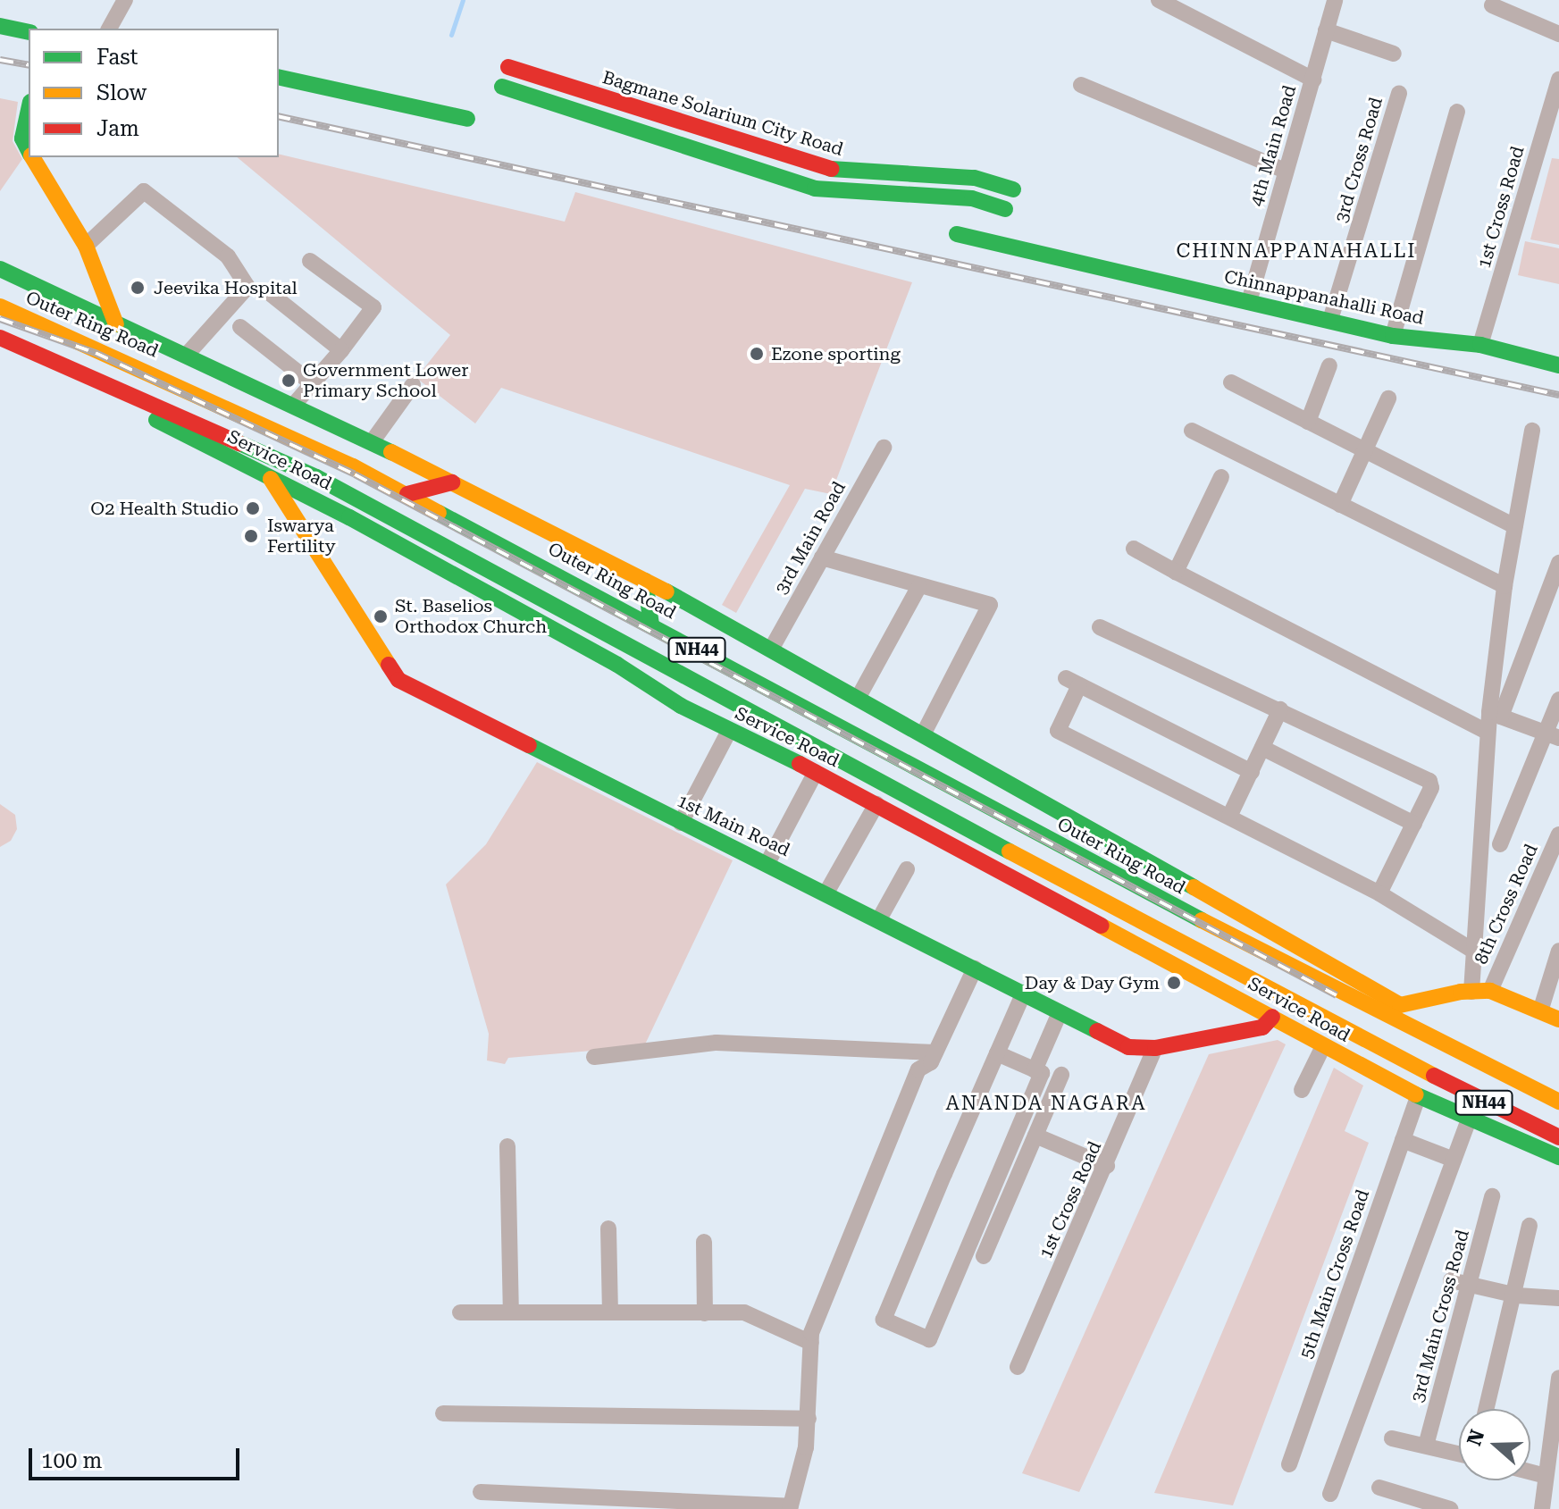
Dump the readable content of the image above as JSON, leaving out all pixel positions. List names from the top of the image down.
{
  "streets": {
    "main road": [
      "Bagmane Solarium City Road",
      "Chinnappanahalli Road",
      "Outer Ring Road",
      "Service Road",
      "NH44",
      "1st Main Road"
    ],
    "street": [
      "4th Main Road",
      "3rd Cross Road",
      "1st Cross Road",
      "3rd Main Road",
      "8th Cross Road",
      "5th Main Cross Road",
      "3rd Main Cross Road"
    ]
  },
  "crossings": [
    ["4th Main Road", "Chinnappanahalli Road"],
    ["3rd Cross Road", "Chinnappanahalli Road"],
    ["1st Cross Road", "Chinnappanahalli Road"],
    ["1st Cross Road", "1st Main Road"],
    ["Outer Ring Road", "NH44"],
    ["Service Road", "1st Main Road"],
    ["Service Road", "5th Main Cross Road"]
  ],
  "districts": ["CHINNAPPANAHALLI", "ANANDA NAGARA"],
  "places": [
    "Jeevika Hospital",
    "Ezone sporting",
    "Government Lower Primary School",
    "O2 Health Studio",
    "Iswarya Fertility",
    "St. Baselios Orthodox Church",
    "Day & Day Gym"
  ],
  "legend": ["Fast", "Slow", "Jam"],
  "scale_bar": "100 m",
  "north": "left"
}
